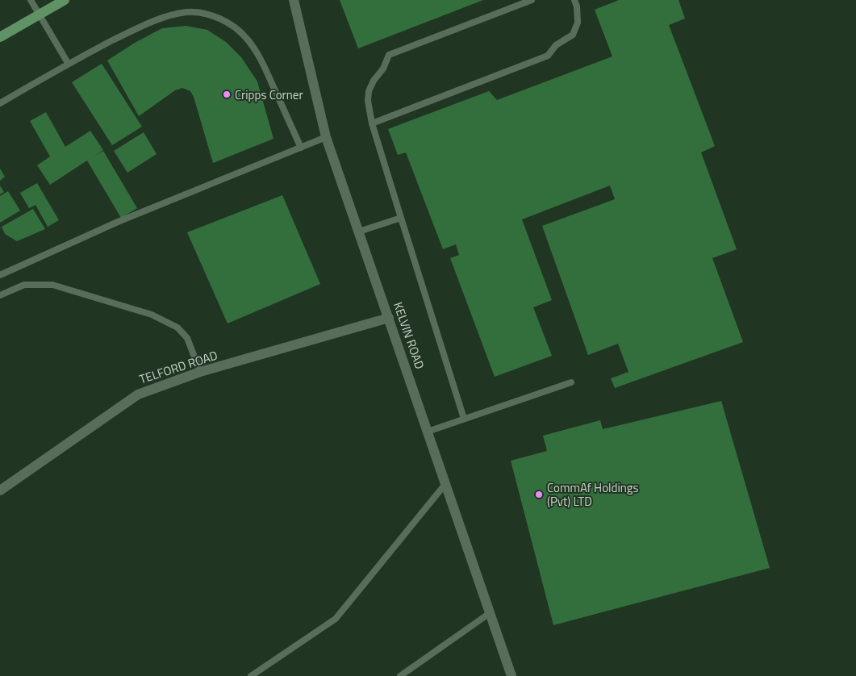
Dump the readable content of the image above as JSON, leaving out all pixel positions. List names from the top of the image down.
{
  "streets": {
    "street": ["KELVIN ROAD", "TELFORD ROAD"]
  },
  "crossings": [
    ["KELVIN ROAD", "TELFORD ROAD"]
  ],
  "places": ["Cripps Corner", "CommAf Holdings (Pvt) LTD"]
}
